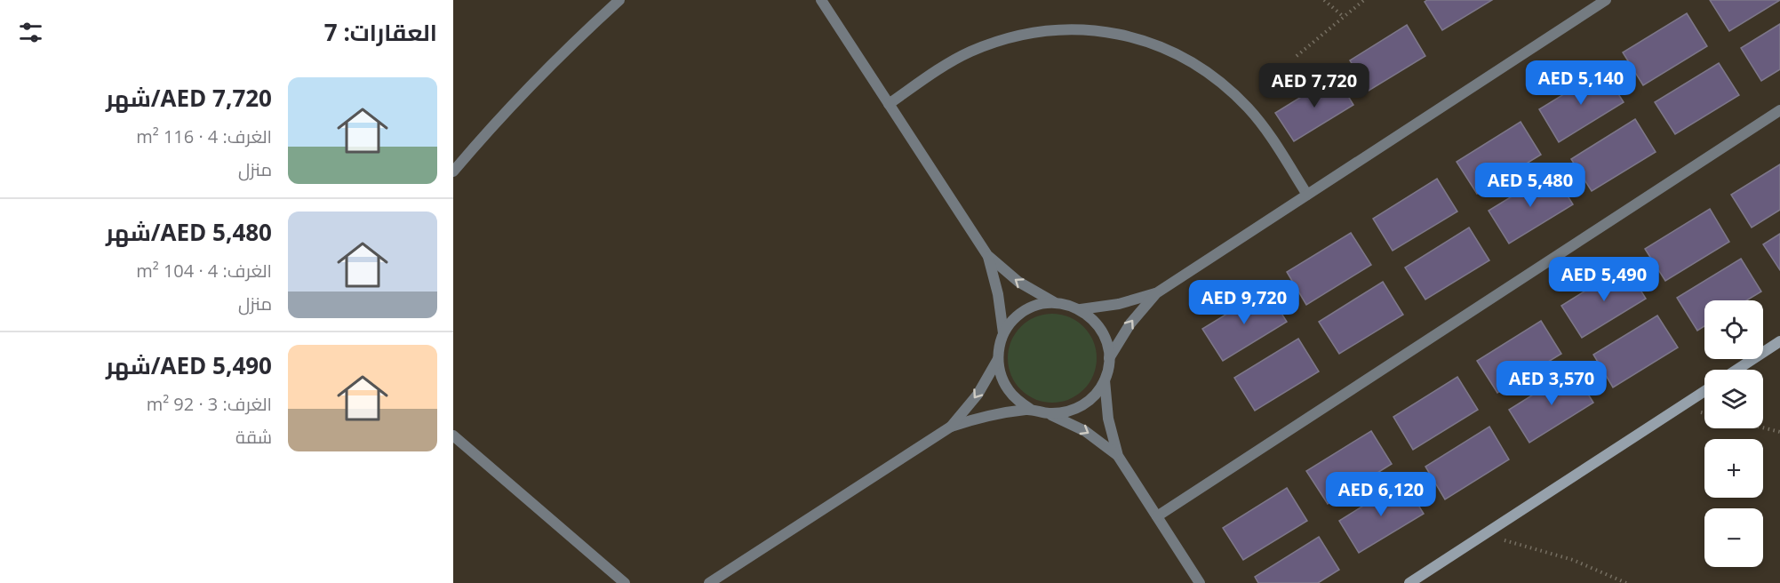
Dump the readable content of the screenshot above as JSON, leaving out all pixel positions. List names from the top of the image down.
{
  "page": {
    "heading": "العقارات: 7",
    "price": [
      "AED 5,140",
      "AED 7,720",
      "AED 5,480",
      "AED 5,490",
      "AED 9,720",
      "AED 3,570",
      "AED 6,120"
    ],
    "list": [
      {
        "name": "AED 7,720/شهر",
        "note": "الغرف: 4 · 116 m² · منزل"
      },
      {
        "name": "AED 5,480/شهر",
        "note": "الغرف: 4 · 104 m² · منزل"
      },
      {
        "name": "AED 5,490/شهر",
        "note": "الغرف: 3 · 92 m² · شقة"
      }
    ],
    "map_buttons": ["+", "−"]
  }
}
